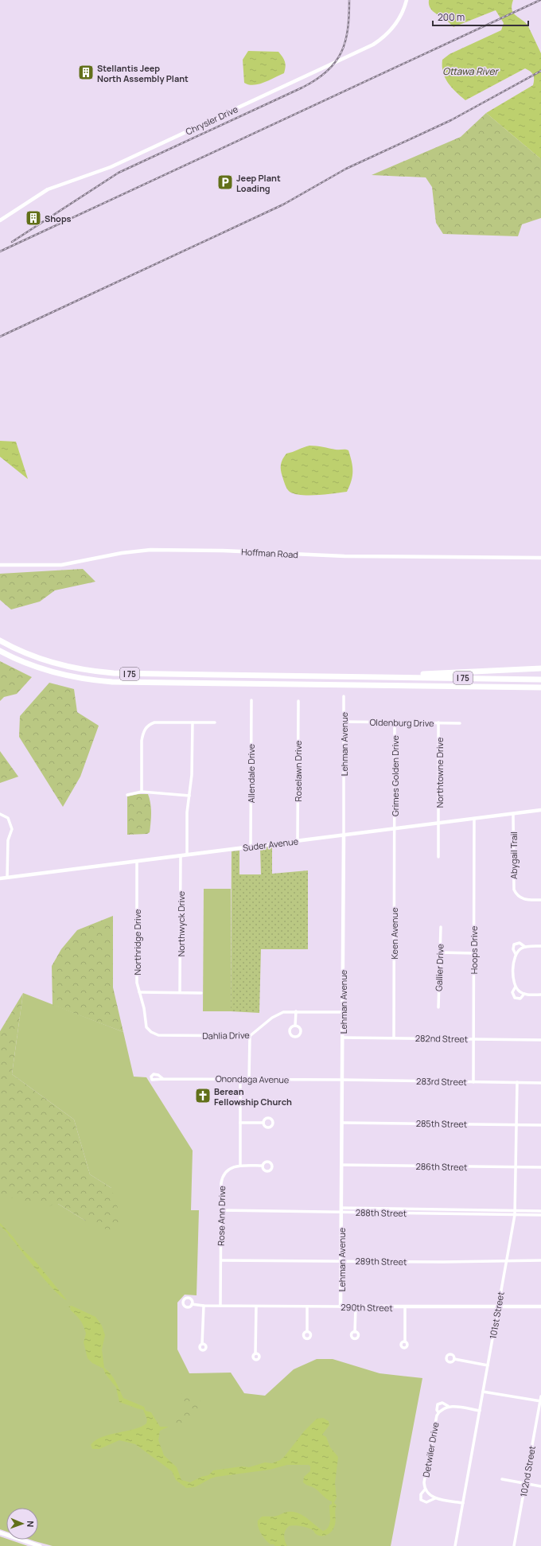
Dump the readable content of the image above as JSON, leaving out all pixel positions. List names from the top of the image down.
{
  "streets": {
    "highway": ["I 75"],
    "street": [
      "Chrysler Drive",
      "Hoffman Road",
      "Oldenburg Drive",
      "Lehman Avenue",
      "Roselawn Drive",
      "Northtowne Drive",
      "Allendale Drive",
      "Grimes Golden Drive",
      "Suder Avenue",
      "Abygail Trail",
      "Northwyck Drive",
      "Keen Avenue",
      "Northridge Drive",
      "Hoops Drive",
      "Gallier Drive",
      "Dahlia Drive",
      "282nd Street",
      "Onondaga Avenue",
      "283rd Street",
      "285th Street",
      "286th Street",
      "288th Street",
      "Rose Ann Drive",
      "289th Street",
      "290th Street",
      "101st Street",
      "Detwiler Drive",
      "102nd Street"
    ]
  },
  "crossings": [
    ["Oldenburg Drive", "Lehman Avenue"],
    ["Oldenburg Drive", "Northtowne Drive"],
    ["Oldenburg Drive", "Grimes Golden Drive"],
    ["Lehman Avenue", "Suder Avenue"],
    ["Lehman Avenue", "Dahlia Drive"],
    ["Lehman Avenue", "282nd Street"],
    ["Lehman Avenue", "Onondaga Avenue"],
    ["Lehman Avenue", "283rd Street"],
    ["Lehman Avenue", "285th Street"],
    ["Lehman Avenue", "286th Street"],
    ["Lehman Avenue", "288th Street"],
    ["Lehman Avenue", "289th Street"],
    ["Lehman Avenue", "290th Street"],
    ["Roselawn Drive", "Suder Avenue"],
    ["Northtowne Drive", "Suder Avenue"],
    ["Allendale Drive", "Suder Avenue"],
    ["Grimes Golden Drive", "Suder Avenue"],
    ["Grimes Golden Drive", "Keen Avenue"],
    ["Suder Avenue", "Abygail Trail"],
    ["Suder Avenue", "Northwyck Drive"],
    ["Suder Avenue", "Keen Avenue"],
    ["Suder Avenue", "Northridge Drive"],
    ["Suder Avenue", "Hoops Drive"],
    ["Keen Avenue", "282nd Street"],
    ["Northridge Drive", "Dahlia Drive"],
    ["Hoops Drive", "282nd Street"],
    ["Hoops Drive", "283rd Street"],
    ["Onondaga Avenue", "283rd Street"],
    ["283rd Street", "101st Street"],
    ["285th Street", "101st Street"],
    ["286th Street", "101st Street"],
    ["288th Street", "Rose Ann Drive"],
    ["288th Street", "101st Street"],
    ["Rose Ann Drive", "289th Street"],
    ["Rose Ann Drive", "290th Street"],
    ["289th Street", "101st Street"],
    ["290th Street", "101st Street"]
  ],
  "water": ["Ottawa River"],
  "places": {
    "building": ["Stellantis Jeep North Assembly Plant", "Shops"],
    "parking": ["Jeep Plant Loading"],
    "church": ["Berean Fellowship Church"]
  },
  "scale_bar": "200 m",
  "north": "right"
}
